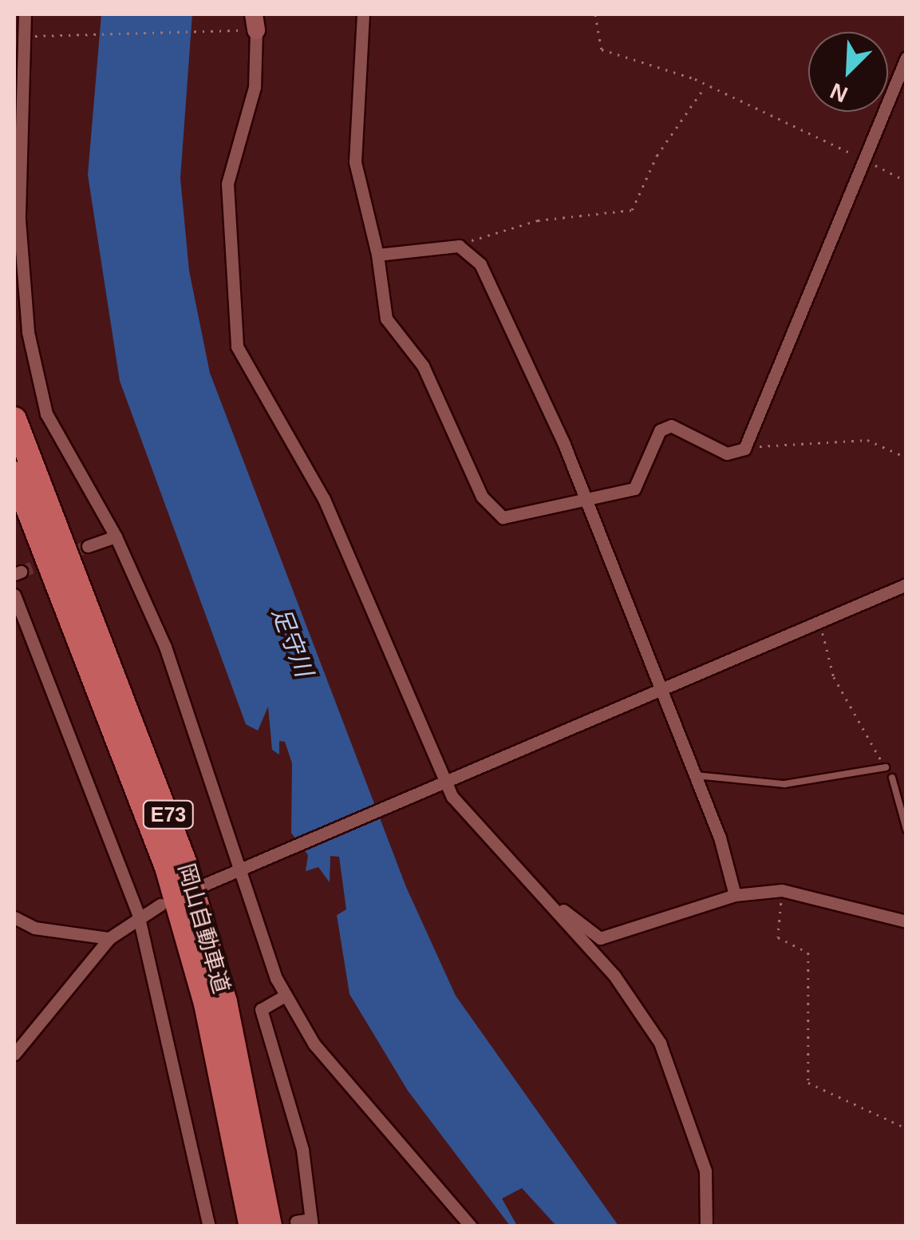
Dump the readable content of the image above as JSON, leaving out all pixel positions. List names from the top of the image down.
{
  "streets": {
    "highway": ["E73", "岡山自動車道"]
  },
  "water": ["足守川"],
  "north": "bottom left"
}
